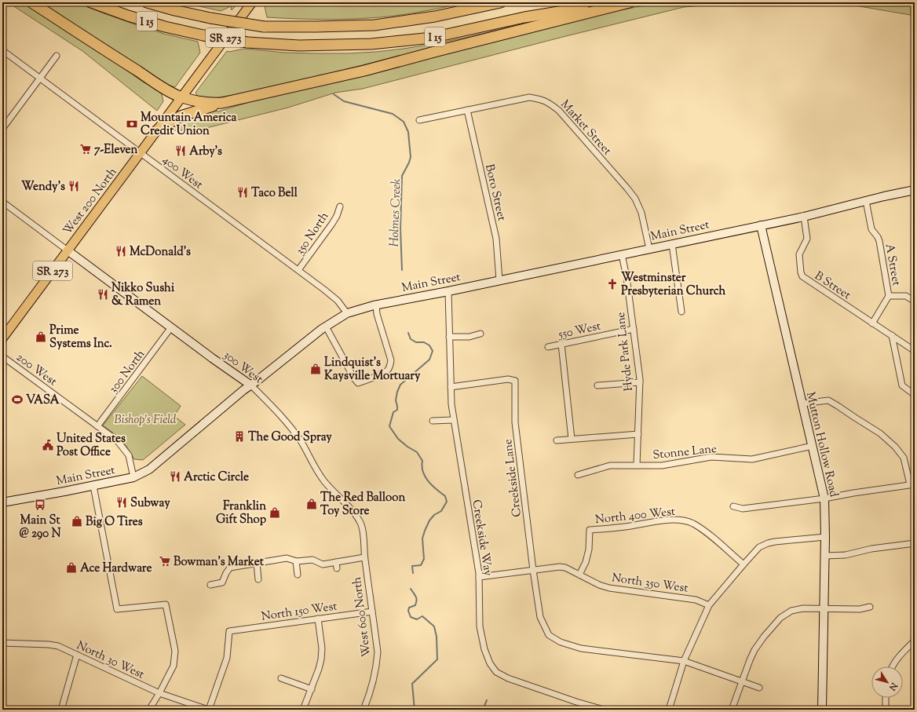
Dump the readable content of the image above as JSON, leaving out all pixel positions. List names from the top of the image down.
{
  "streets": {
    "highway": ["I 15"],
    "main road": [
      "SR 273",
      "West 200 North",
      "Main Street",
      "300 West",
      "Mutton Hollow Road"
    ],
    "street": [
      "Market Street",
      "400 West",
      "Boro Street",
      "350 North",
      "A Street",
      "B Street",
      "550 West",
      "Hyde Park Lane",
      "200 West",
      "300 North",
      "Stonne Lane",
      "Creekside Lane",
      "North 400 West",
      "Creekside Way",
      "North 350 West",
      "North 150 West",
      "West 600 North",
      "North 30 West"
    ]
  },
  "crossings": [
    ["Market Street", "Boro Street"],
    ["Market Street", "Main Street"],
    ["400 West", "West 200 North"],
    ["400 West", "Main Street"],
    ["400 West", "350 North"],
    ["Boro Street", "Main Street"],
    ["West 200 North", "300 West"],
    ["Main Street", "A Street"],
    ["Main Street", "B Street"],
    ["Main Street", "Hyde Park Lane"],
    ["Main Street", "300 West"],
    ["Main Street", "200 West"],
    ["Main Street", "Mutton Hollow Road"],
    ["Main Street", "Creekside Way"],
    ["550 West", "Hyde Park Lane"],
    ["Hyde Park Lane", "Stonne Lane"],
    ["300 West", "300 North"],
    ["300 West", "West 600 North"],
    ["200 West", "300 North"],
    ["Mutton Hollow Road", "Stonne Lane"],
    ["Creekside Lane", "Creekside Way"],
    ["Creekside Lane", "North 350 West"],
    ["North 400 West", "North 350 West"],
    ["Creekside Way", "North 350 West"],
    ["North 150 West", "West 600 North"],
    ["North 150 West", "North 30 West"]
  ],
  "water": ["Holmes Creek"],
  "parks": ["Bishop's Field"],
  "places": {
    "bank": ["Mountain America Credit Union"],
    "supermarket": ["7-Eleven", "Bowman's Market"],
    "restaurant": [
      "Arby's",
      "Wendy's",
      "Taco Bell",
      "McDonald's",
      "Nikko Sushi & Ramen",
      "Arctic Circle",
      "Subway"
    ],
    "church": ["Westminster Presbyterian Church"],
    "shop": [
      "Prime Systems Inc.",
      "Lindquist's Kaysville Mortuary",
      "The Red Balloon Toy Store",
      "Franklin Gift Shop",
      "Big O Tires",
      "Ace Hardware"
    ],
    "sports": ["VASA"],
    "building": ["The Good Spray"],
    "public building": ["United States Post Office"],
    "bus stop": ["Main St @ 290 N"]
  },
  "north": "bottom right"
}
